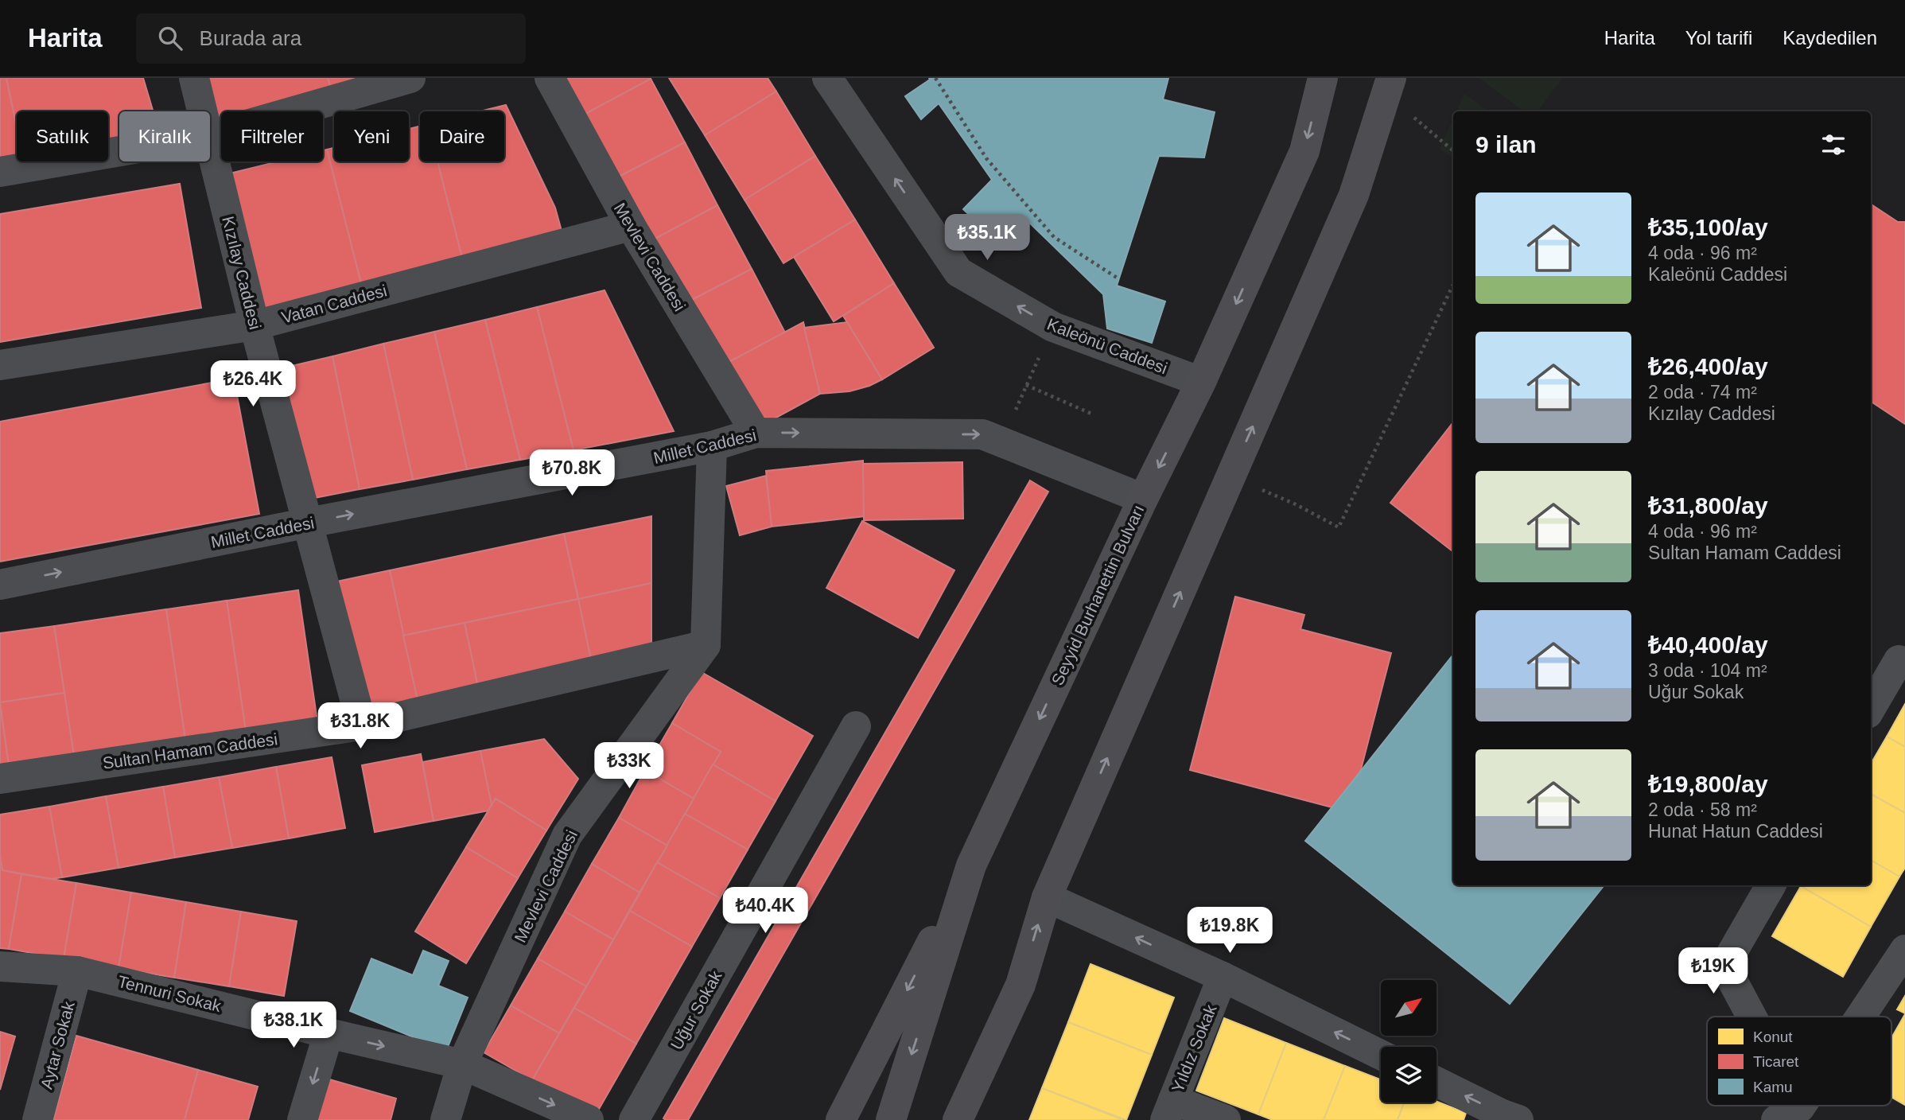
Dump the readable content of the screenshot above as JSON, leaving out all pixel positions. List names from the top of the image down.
{
  "streets": {
    "main road": ["Seyyid Burhanettin Bulvarı"],
    "street": [
      "Mevlevi Caddesi",
      "Kızılay Caddesi",
      "Vatan Caddesi",
      "Kaleönü Caddesi",
      "Millet Caddesi",
      "Sultan Hamam Caddesi",
      "Tennuri Sokak",
      "Uğur Sokak",
      "Aytar Sokak",
      "Yıldız Sokak"
    ]
  },
  "crossings": [
    ["Mevlevi Caddesi", "Vatan Caddesi"],
    ["Mevlevi Caddesi", "Millet Caddesi"],
    ["Mevlevi Caddesi", "Sultan Hamam Caddesi"],
    ["Mevlevi Caddesi", "Tennuri Sokak"],
    ["Kızılay Caddesi", "Vatan Caddesi"],
    ["Kızılay Caddesi", "Millet Caddesi"],
    ["Kızılay Caddesi", "Sultan Hamam Caddesi"],
    ["Kaleönü Caddesi", "Seyyid Burhanettin Bulvarı"],
    ["Millet Caddesi", "Seyyid Burhanettin Bulvarı"],
    ["Tennuri Sokak", "Aytar Sokak"]
  ],
  "one_way": ["Kaleönü Caddesi", "Millet Caddesi", "Tennuri Sokak"],
  "legend": ["Konut", "Ticaret", "Kamu"],
  "north": "top right",
  "page": {
    "header": "Harita",
    "search": "Burada ara",
    "nav": ["Harita", "Yol tarifi", "Kaydedilen"],
    "chip": [
      "Satılık",
      "Kiralık",
      "Filtreler",
      "Yeni",
      "Daire"
    ],
    "heading": "9 ilan",
    "list": [
      {
        "name": "₺35,100/ay",
        "note": "4 oda · 96 m² · Kaleönü Caddesi"
      },
      {
        "name": "₺26,400/ay",
        "note": "2 oda · 74 m² · Kızılay Caddesi"
      },
      {
        "name": "₺31,800/ay",
        "note": "4 oda · 96 m² · Sultan Hamam Caddesi"
      },
      {
        "name": "₺40,400/ay",
        "note": "3 oda · 104 m² · Uğur Sokak"
      },
      {
        "name": "₺19,800/ay",
        "note": "2 oda · 58 m² · Hunat Hatun Caddesi"
      }
    ],
    "price": [
      "₺35.1K",
      "₺26.4K",
      "₺70.8K",
      "₺31.8K",
      "₺33K",
      "₺40.4K",
      "₺19.8K",
      "₺19K",
      "₺38.1K"
    ]
  }
}
